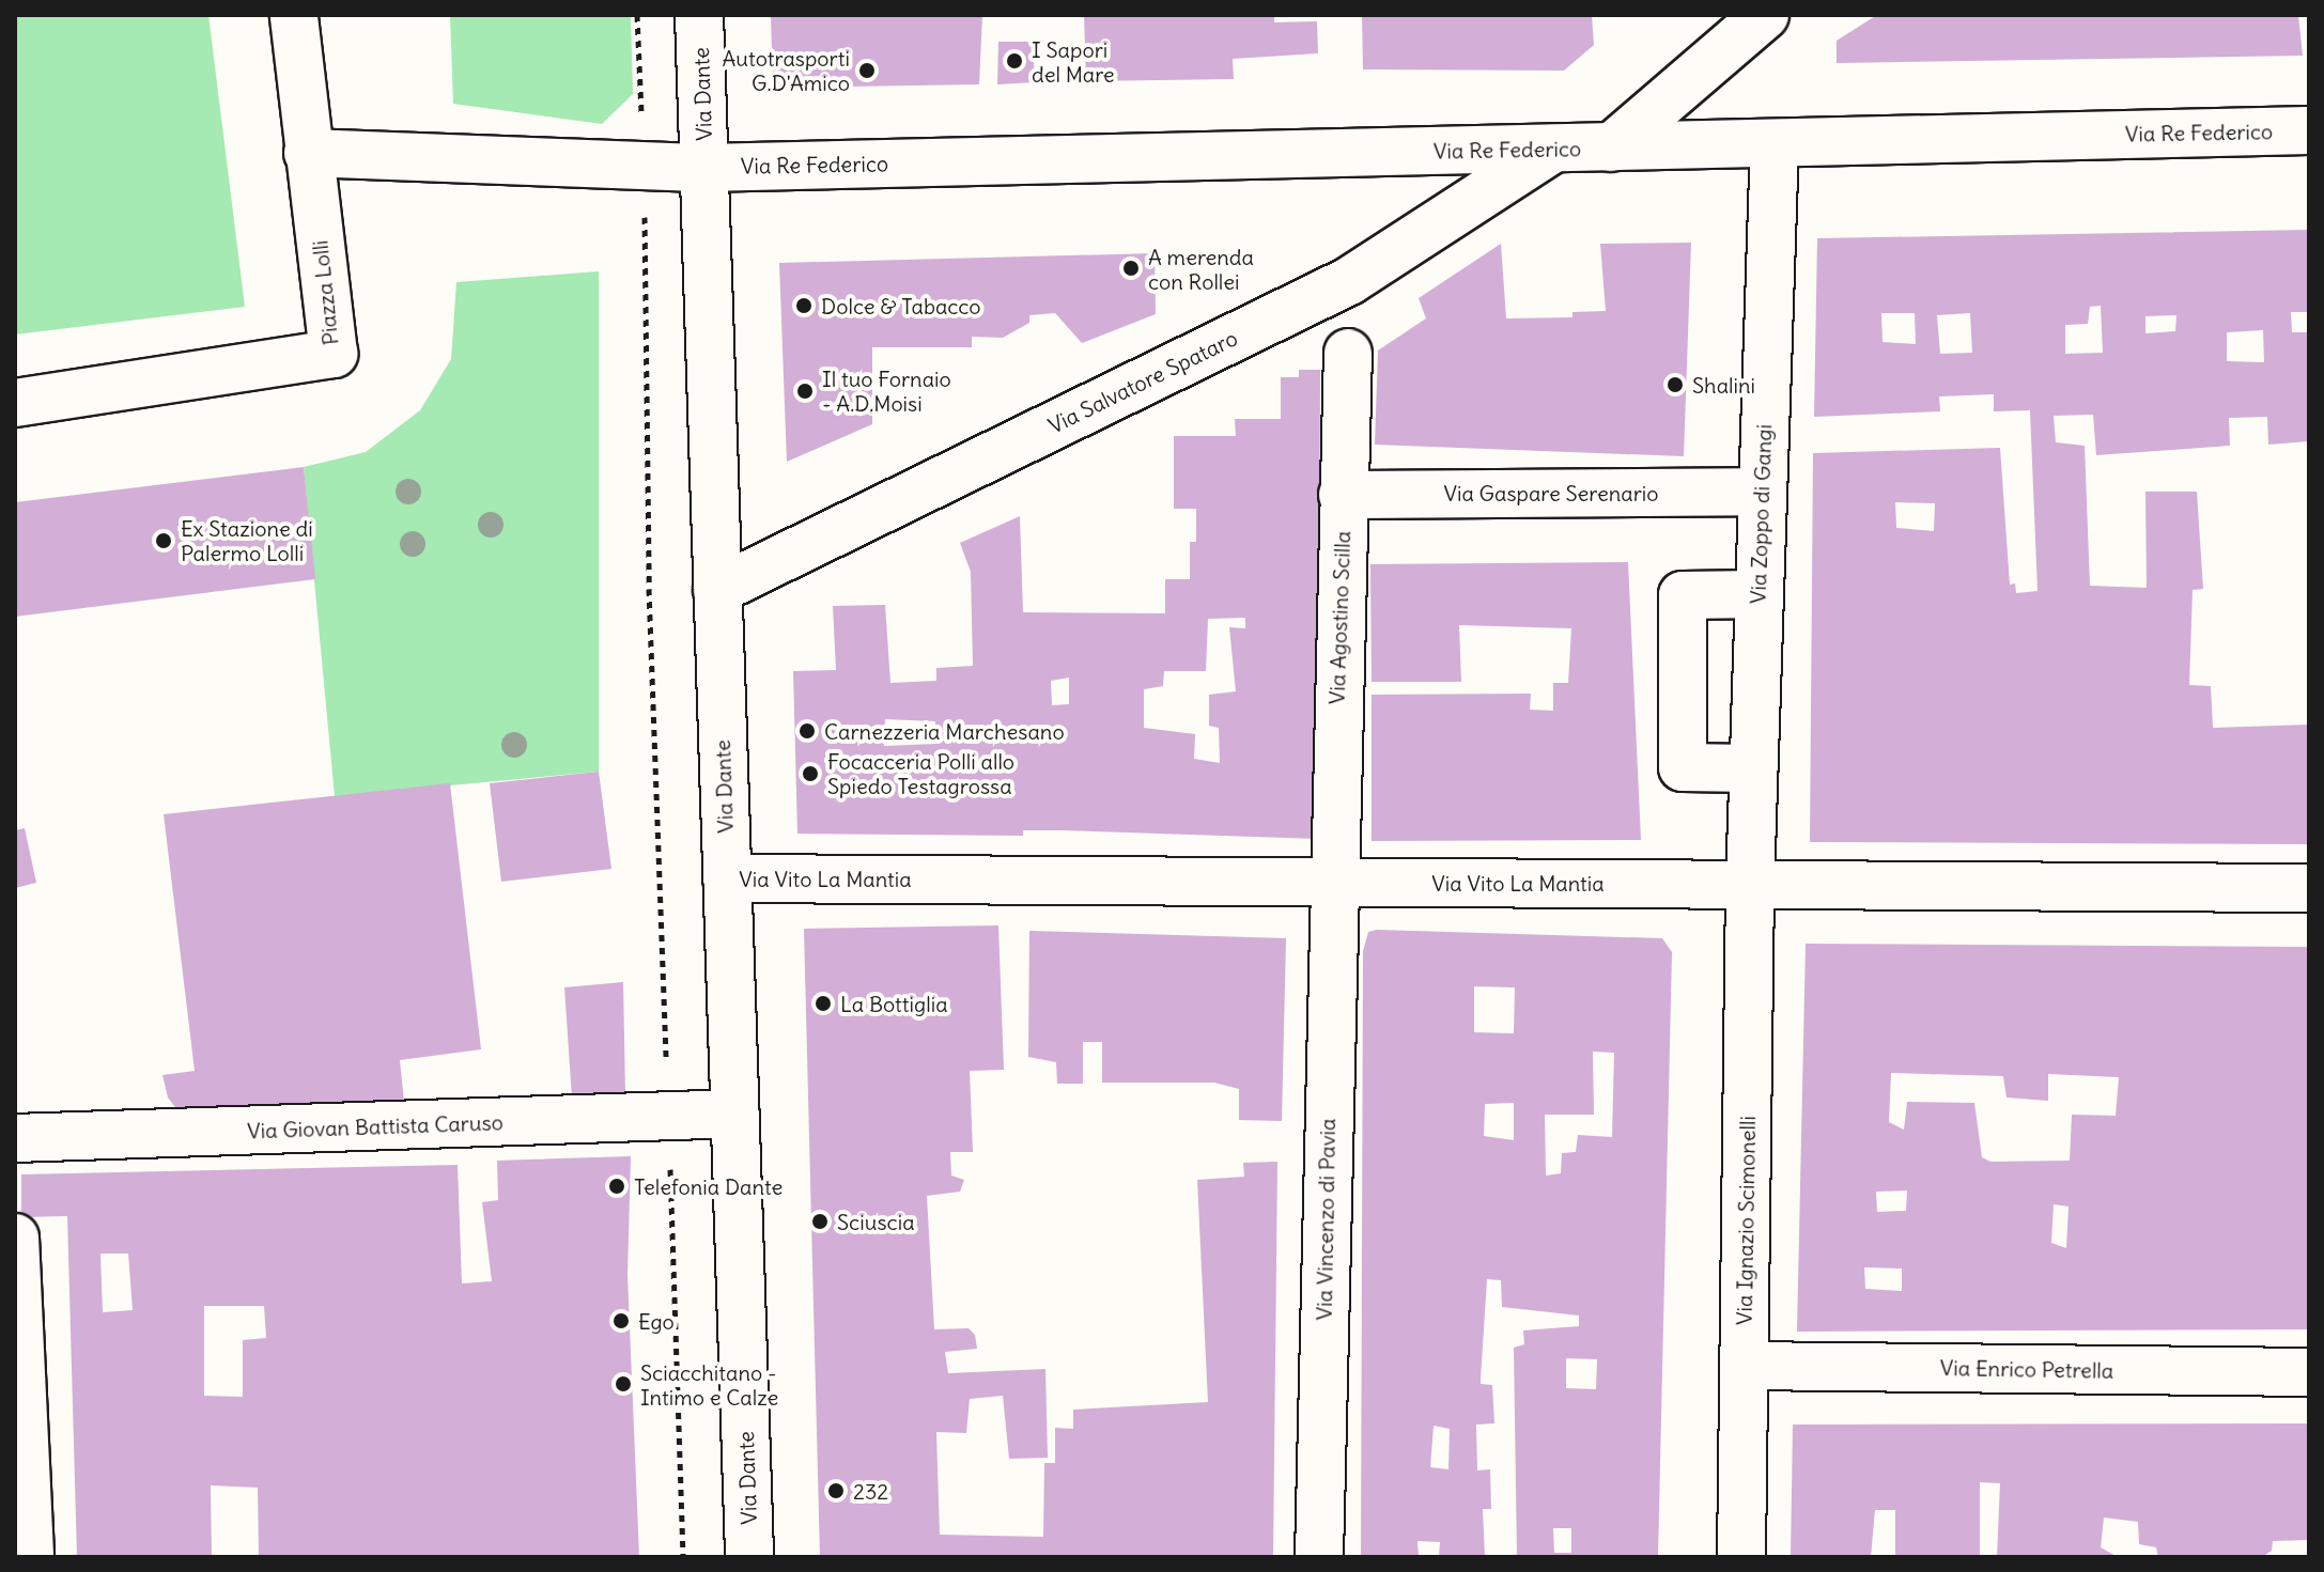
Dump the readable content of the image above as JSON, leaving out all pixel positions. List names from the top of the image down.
{
  "streets": {
    "street": [
      "Via Dante",
      "Via Re Federico",
      "Piazza Lolli",
      "Via Salvatore Spataro",
      "Via Gaspare Serenario",
      "Via Zoppo di Gangi",
      "Via Agostino Scilla",
      "Via Vito La Mantia",
      "Via Giovan Battista Caruso",
      "Via Vincenzo di Pavia",
      "Via Ignazio Scimonelli",
      "Via Enrico Petrella"
    ]
  },
  "crossings": [
    ["Via Dante", "Via Re Federico"],
    ["Via Dante", "Via Salvatore Spataro"],
    ["Via Dante", "Via Vito La Mantia"],
    ["Via Dante", "Via Giovan Battista Caruso"],
    ["Via Re Federico", "Piazza Lolli"],
    ["Via Re Federico", "Via Salvatore Spataro"],
    ["Via Re Federico", "Via Zoppo di Gangi"],
    ["Via Gaspare Serenario", "Via Zoppo di Gangi"],
    ["Via Gaspare Serenario", "Via Agostino Scilla"],
    ["Via Zoppo di Gangi", "Via Vito La Mantia"],
    ["Via Zoppo di Gangi", "Via Ignazio Scimonelli"],
    ["Via Agostino Scilla", "Via Vito La Mantia"],
    ["Via Agostino Scilla", "Via Vincenzo di Pavia"],
    ["Via Vito La Mantia", "Via Vincenzo di Pavia"],
    ["Via Vito La Mantia", "Via Ignazio Scimonelli"],
    ["Via Ignazio Scimonelli", "Via Enrico Petrella"]
  ],
  "places": [
    "I Sapori del Mare",
    "Autotrasporti G.D'Amico",
    "A merenda con Rollei",
    "Dolce & Tabacco",
    "Shalini",
    "Il tuo Fornaio - A.D.Moisi",
    "Ex Stazione di Palermo Lolli",
    "Carnezzeria Marchesano",
    "Focacceria Polli allo Spiedo Testagrossa",
    "La Bottiglia",
    "Telefonia Dante",
    "Sciuscia",
    "Ego",
    "Sciacchitano - Intimo e Calze",
    "232"
  ]
}
